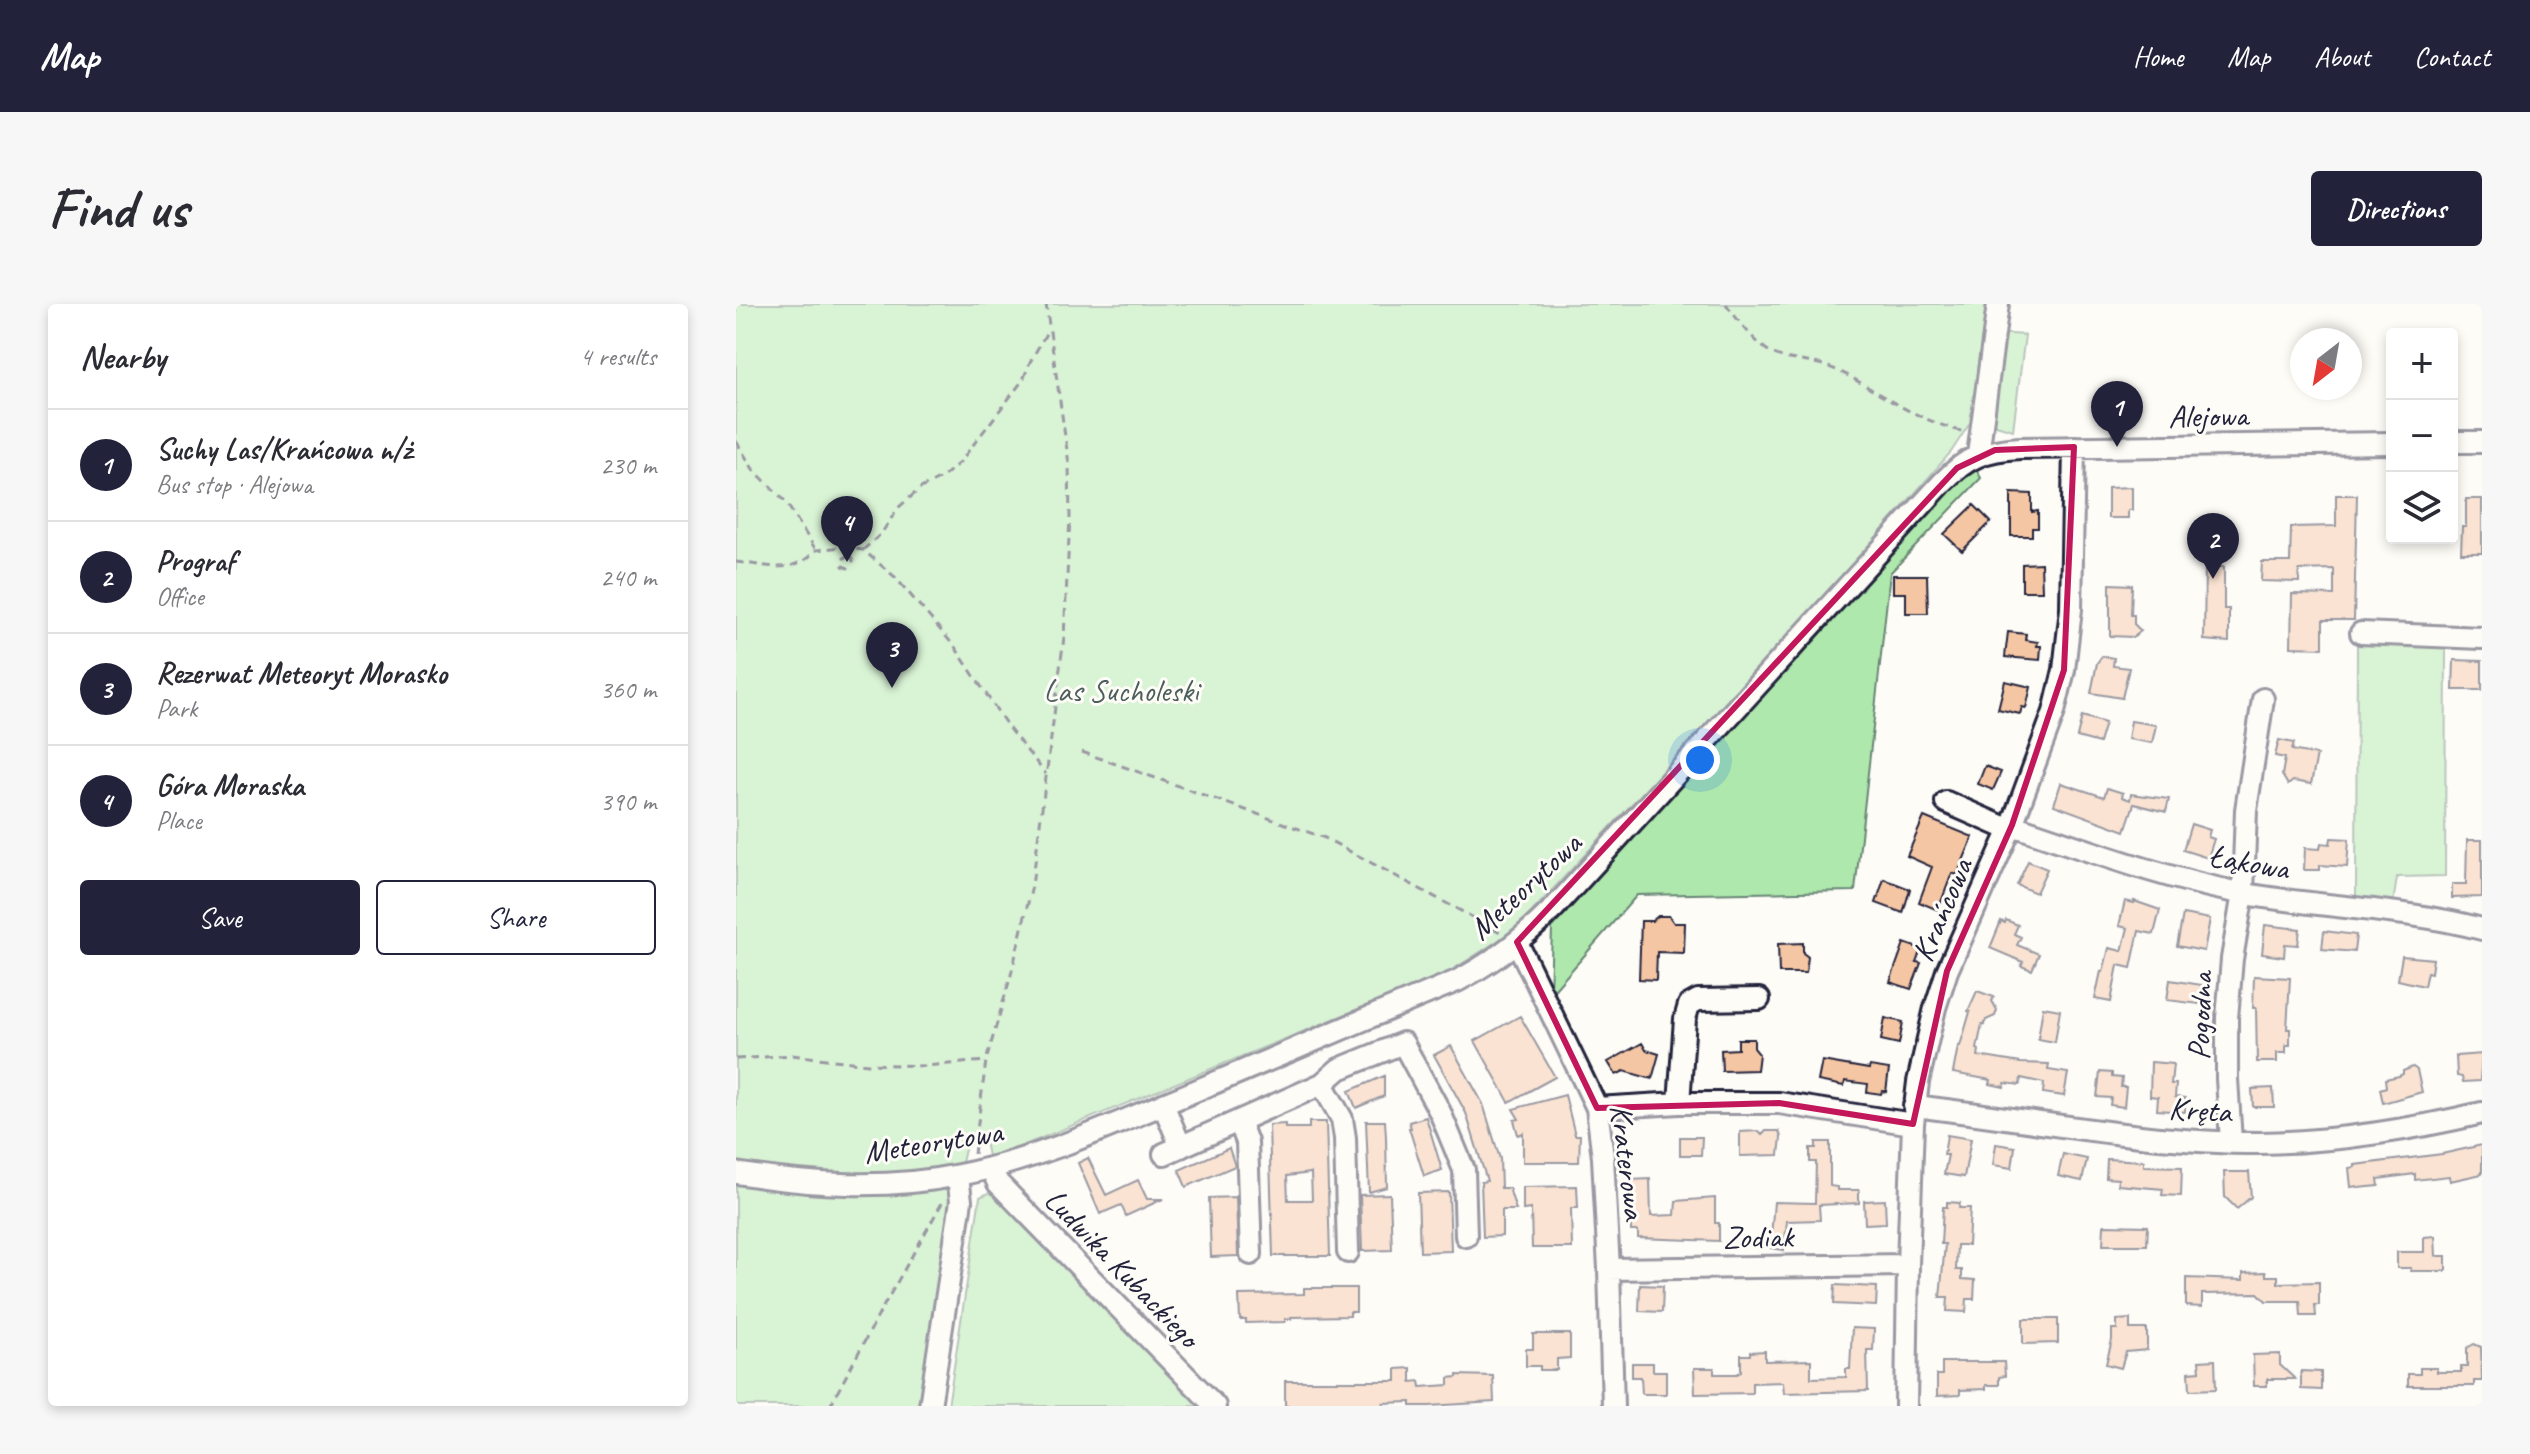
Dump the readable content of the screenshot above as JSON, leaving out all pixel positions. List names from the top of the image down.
{
  "streets": {
    "street": [
      "Alejowa",
      "Łąkowa",
      "Meteorytowa",
      "Krańcowa",
      "Pogodna",
      "Kręta",
      "Kraterowa",
      "Zodiak",
      "Ludwika Kubackiego"
    ]
  },
  "crossings": [
    ["Alejowa", "Meteorytowa"],
    ["Alejowa", "Krańcowa"],
    ["Łąkowa", "Krańcowa"],
    ["Łąkowa", "Pogodna"],
    ["Meteorytowa", "Kraterowa"],
    ["Meteorytowa", "Ludwika Kubackiego"],
    ["Krańcowa", "Kręta"],
    ["Krańcowa", "Zodiak"],
    ["Pogodna", "Kręta"],
    ["Kręta", "Kraterowa"],
    ["Kraterowa", "Zodiak"]
  ],
  "parks": ["Las Sucholeski"],
  "north": "bottom left",
  "page": {
    "header": "Map",
    "nav": [
      "Home",
      "Map",
      "About",
      "Contact"
    ],
    "buttons": [
      "Directions",
      ["Save", "Share"]
    ],
    "title": "Find us",
    "heading": ["Nearby", "4 results"],
    "map_buttons": ["+", "−"],
    "pins": [
      "1",
      "4",
      "2",
      "3"
    ],
    "list": [
      {
        "mark": "1",
        "name": "Suchy Las/Krańcowa n/ż",
        "note": "Bus stop · Alejowa",
        "value": "230 m"
      },
      {
        "mark": "2",
        "name": "Prograf",
        "note": "Office",
        "value": "240 m"
      },
      {
        "mark": "3",
        "name": "Rezerwat Meteoryt Morasko",
        "note": "Park",
        "value": "360 m"
      },
      {
        "mark": "4",
        "name": "Góra Moraska",
        "note": "Place",
        "value": "390 m"
      }
    ]
  }
}
